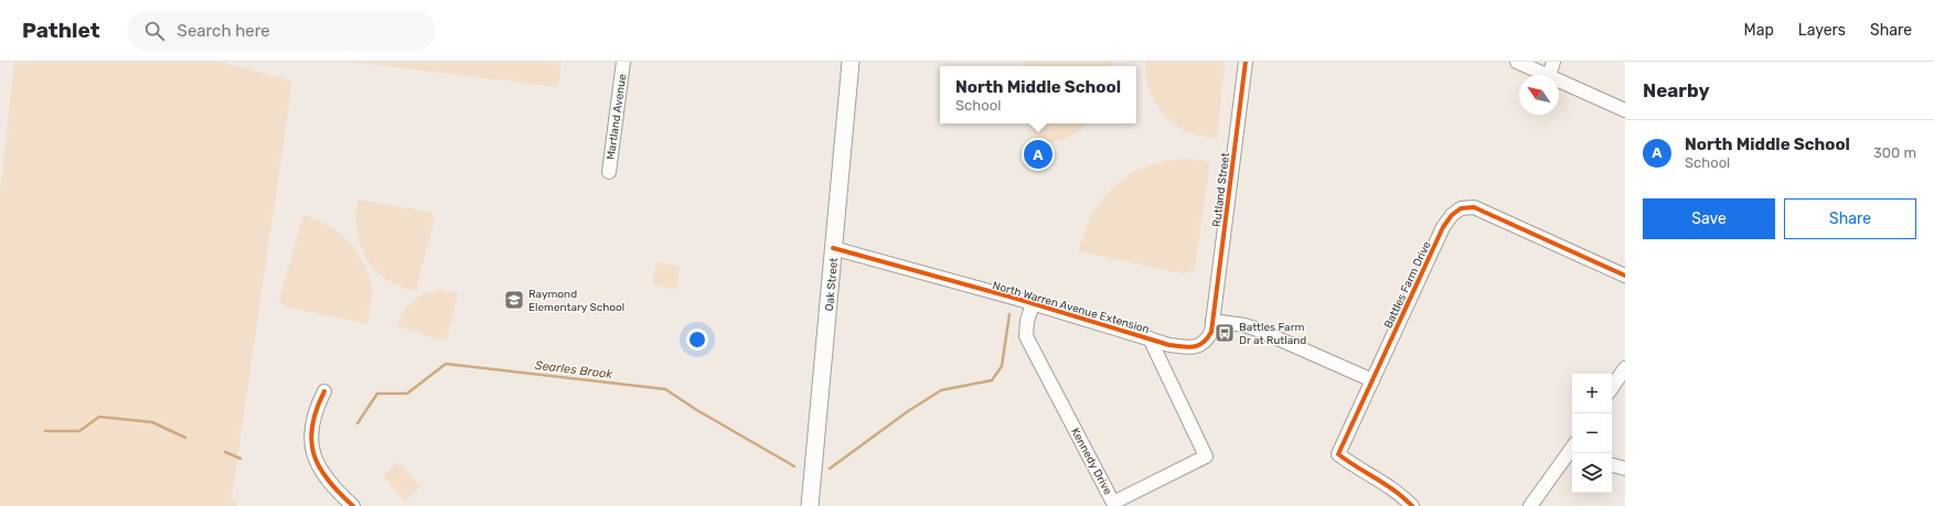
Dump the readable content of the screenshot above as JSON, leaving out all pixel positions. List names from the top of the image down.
{
  "streets": {
    "main road": ["Oak Street"],
    "street": [
      "Martland Avenue",
      "Rutland Street",
      "Battles Farm Drive",
      "North Warren Avenue Extension",
      "Kennedy Drive"
    ]
  },
  "crossings": [
    ["Rutland Street", "North Warren Avenue Extension"],
    ["Oak Street", "North Warren Avenue Extension"],
    ["North Warren Avenue Extension", "Kennedy Drive"]
  ],
  "water": ["Searles Brook"],
  "places": {
    "school or university": ["Raymond Elementary School"],
    "bus stop": ["Battles Farm Dr at Rutland"]
  },
  "north": "top left",
  "page": {
    "header": "Pathlet",
    "search": "Search here",
    "nav": ["Map", "Layers", "Share"],
    "heading": "Nearby",
    "popup": ["North Middle School", "School"],
    "list": [
      {
        "mark": "A",
        "name": "North Middle School",
        "note": "School",
        "value": "300 m"
      }
    ],
    "pins": "A",
    "buttons": ["Save", "Share"],
    "map_buttons": ["+", "−"]
  }
}
